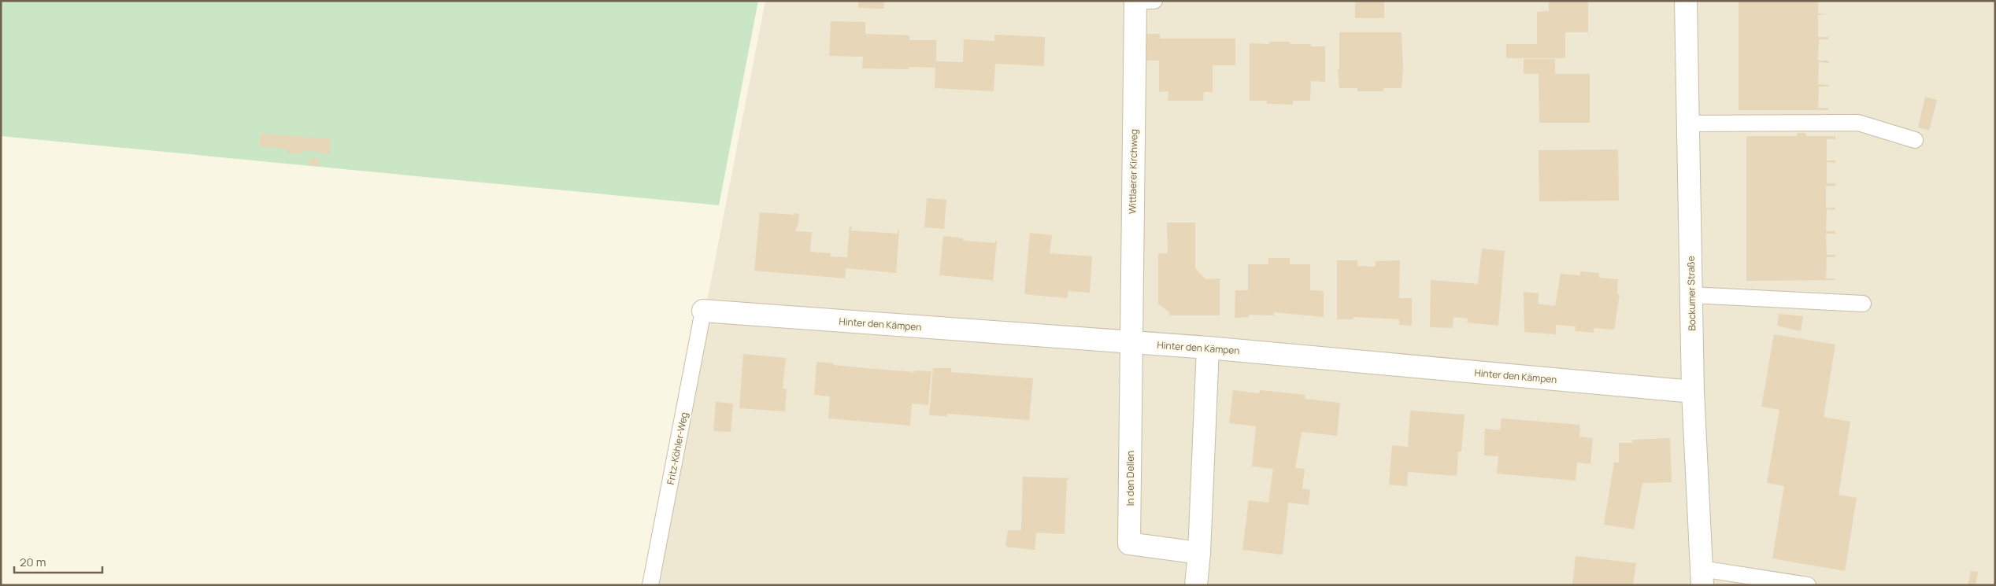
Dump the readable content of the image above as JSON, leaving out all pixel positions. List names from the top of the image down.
{
  "streets": {
    "street": [
      "Wittlaerer Kirchweg",
      "Bockumer Straße",
      "Hinter den Kämpen",
      "In den Dellen"
    ],
    "lane": ["Fritz-Köhler-Weg"]
  },
  "crossings": [
    ["Wittlaerer Kirchweg", "Hinter den Kämpen"],
    ["Wittlaerer Kirchweg", "In den Dellen"],
    ["Bockumer Straße", "Hinter den Kämpen"],
    ["Hinter den Kämpen", "Fritz-Köhler-Weg"],
    ["Hinter den Kämpen", "In den Dellen"]
  ],
  "scale_bar": "20 m"
}
